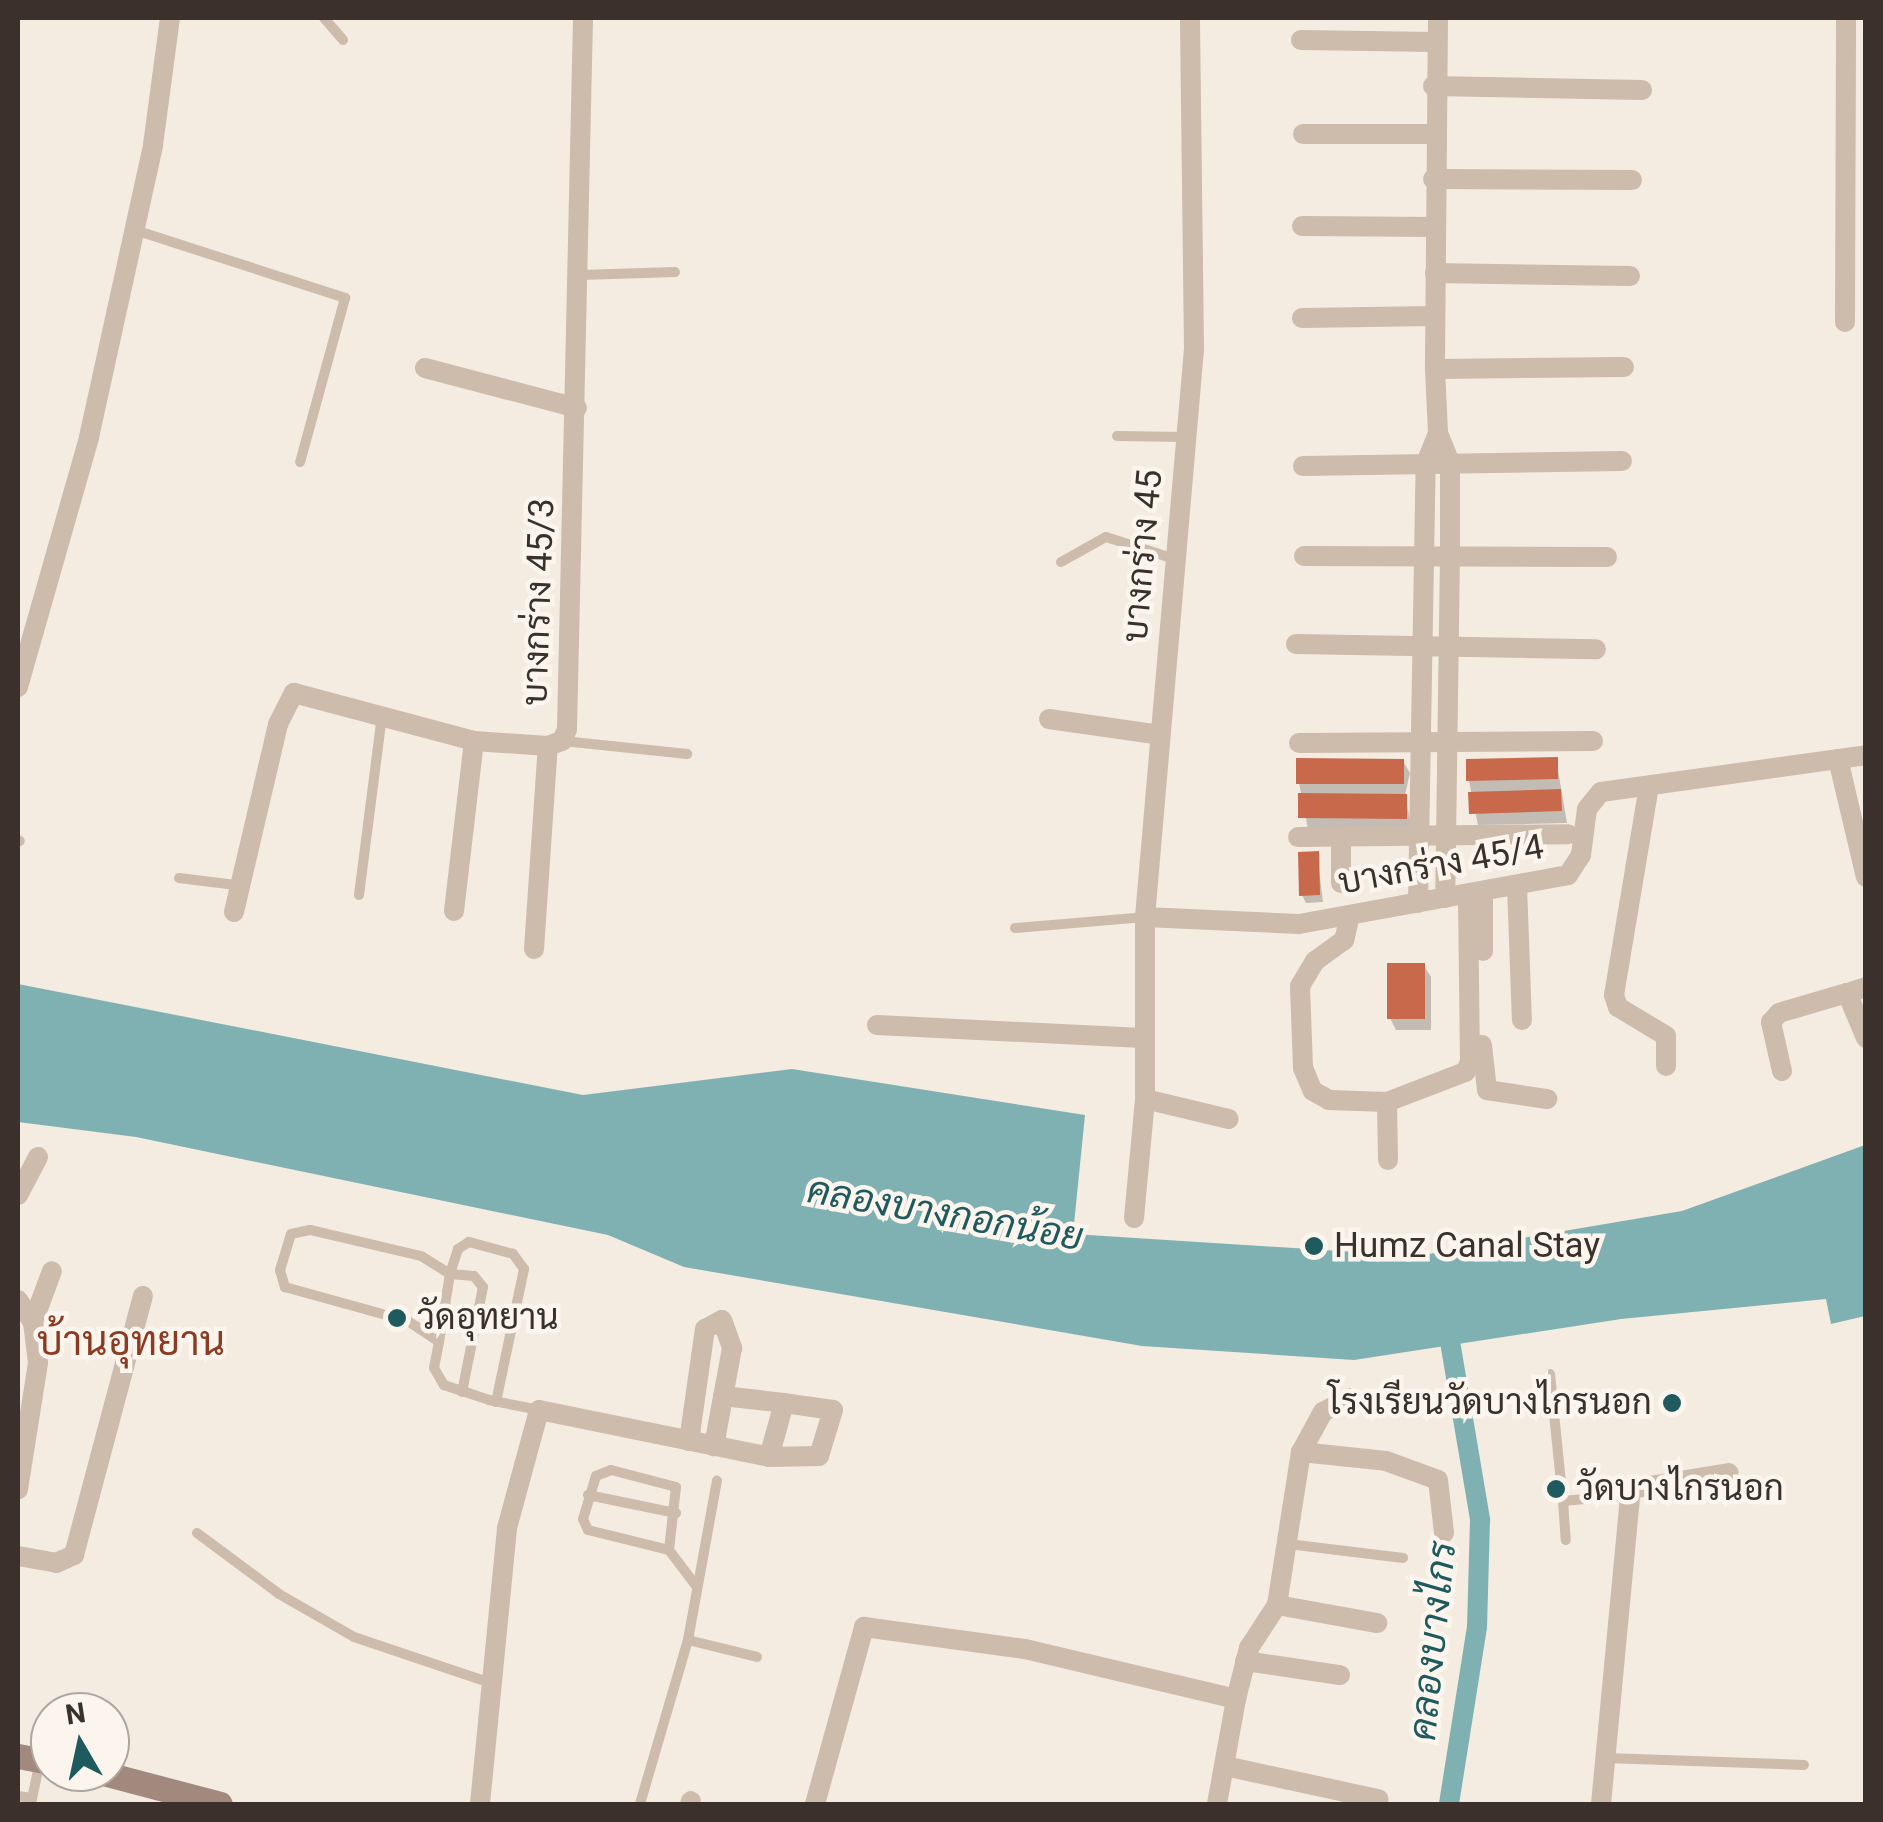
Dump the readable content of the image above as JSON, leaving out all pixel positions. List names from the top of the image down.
{
  "streets": {
    "street": ["บางกร่าง 45", "บางกร่าง 45/3", "บางกร่าง 45/4"]
  },
  "crossings": [
    ["บางกร่าง 45", "บางกร่าง 45/4"]
  ],
  "districts": ["บ้านอุทยาน"],
  "water": ["คลองบางกอกน้อย", "คลองบางไกร"],
  "places": [
    "Humz Canal Stay",
    "วัดอุทยาน",
    "โรงเรียนวัดบางไกรนอก",
    "วัดบางไกรนอก"
  ],
  "north": "top"
}
